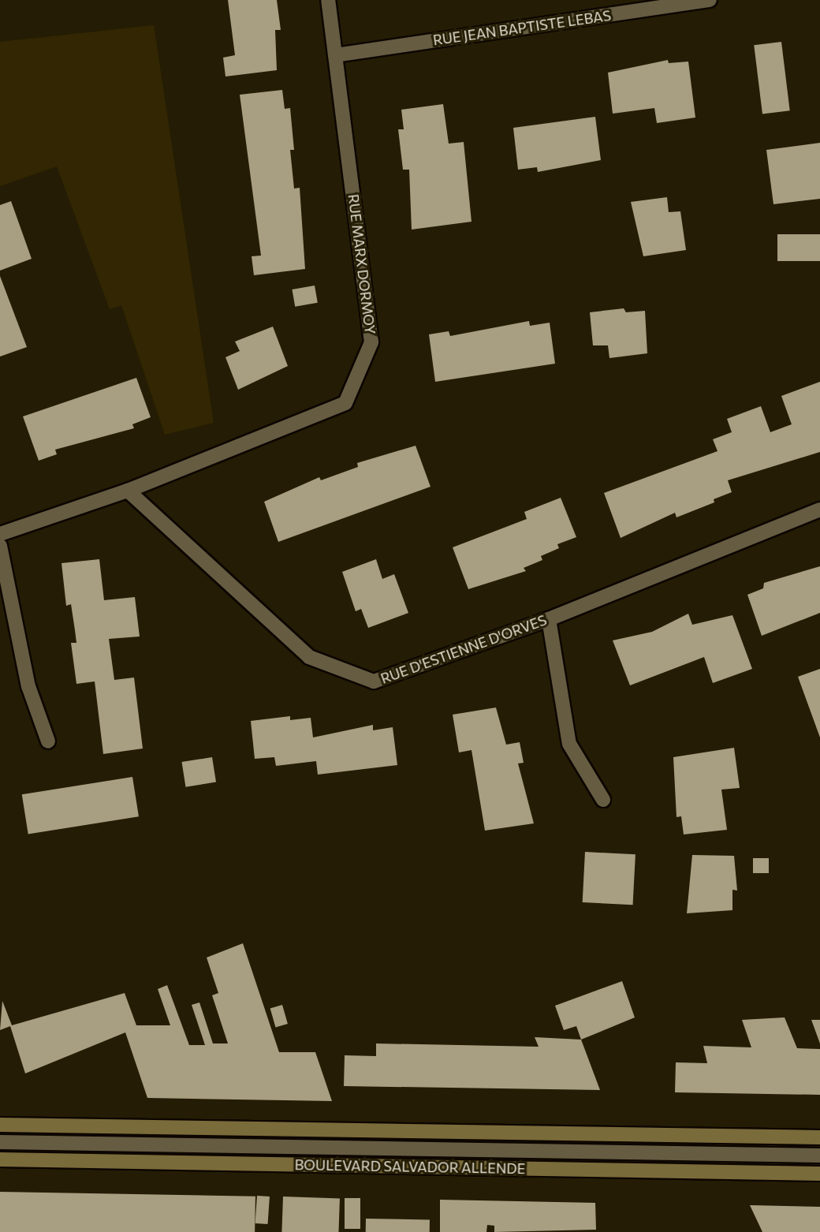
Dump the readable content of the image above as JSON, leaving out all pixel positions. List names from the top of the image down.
{
  "streets": {
    "main road": ["BOULEVARD SALVADOR ALLENDE"],
    "street": ["RUE JEAN BAPTISTE LEBAS", "RUE MARX DORMOY", "RUE D'ESTIENNE D'ORVES"]
  },
  "crossings": [
    ["RUE JEAN BAPTISTE LEBAS", "RUE MARX DORMOY"],
    ["RUE MARX DORMOY", "RUE D'ESTIENNE D'ORVES"]
  ]
}
